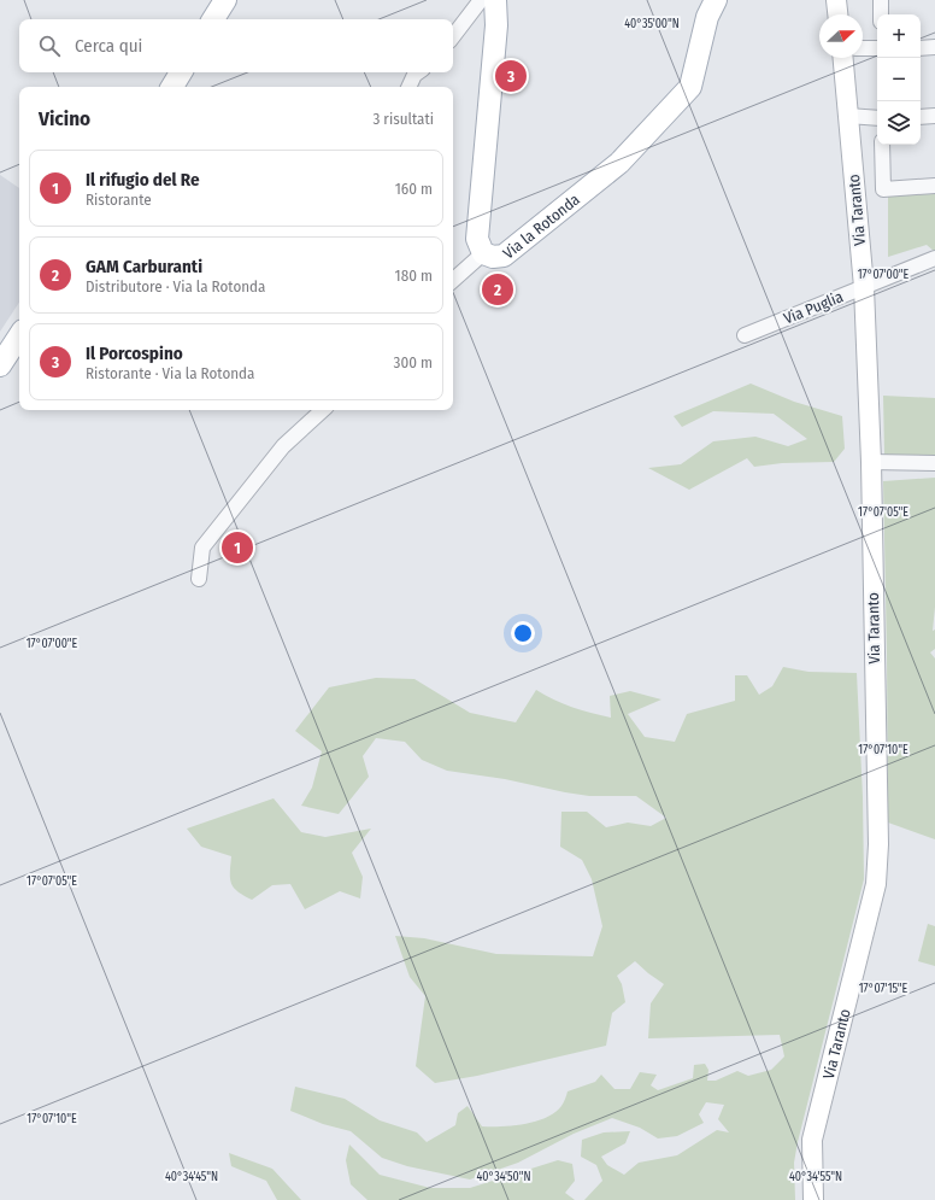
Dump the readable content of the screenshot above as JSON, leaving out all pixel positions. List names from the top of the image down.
{
  "streets": {
    "main road": ["Via la Rotonda"],
    "street": ["Via Taranto", "Via Puglia"]
  },
  "crossings": [
    ["Via Taranto", "Via Puglia"]
  ],
  "north": "right",
  "page": {
    "map_buttons": ["+", "−"],
    "search": "Cerca qui",
    "pins": ["3", "2", "1"],
    "heading": ["Vicino", "3 risultati"],
    "list": [
      {
        "mark": "1",
        "name": "Il rifugio del Re",
        "note": "Ristorante",
        "value": "160 m"
      },
      {
        "mark": "2",
        "name": "GAM Carburanti",
        "note": "Distributore · Via la Rotonda",
        "value": "180 m"
      },
      {
        "mark": "3",
        "name": "Il Porcospino",
        "note": "Ristorante · Via la Rotonda",
        "value": "300 m"
      }
    ]
  },
  "coordinates": [
    "40°35'00\"N",
    "17°07'00\"E",
    "17°07'05\"E",
    "17°07'10\"E",
    "17°07'15\"E",
    "40°34'45\"N",
    "40°34'50\"N",
    "40°34'55\"N"
  ]
}
